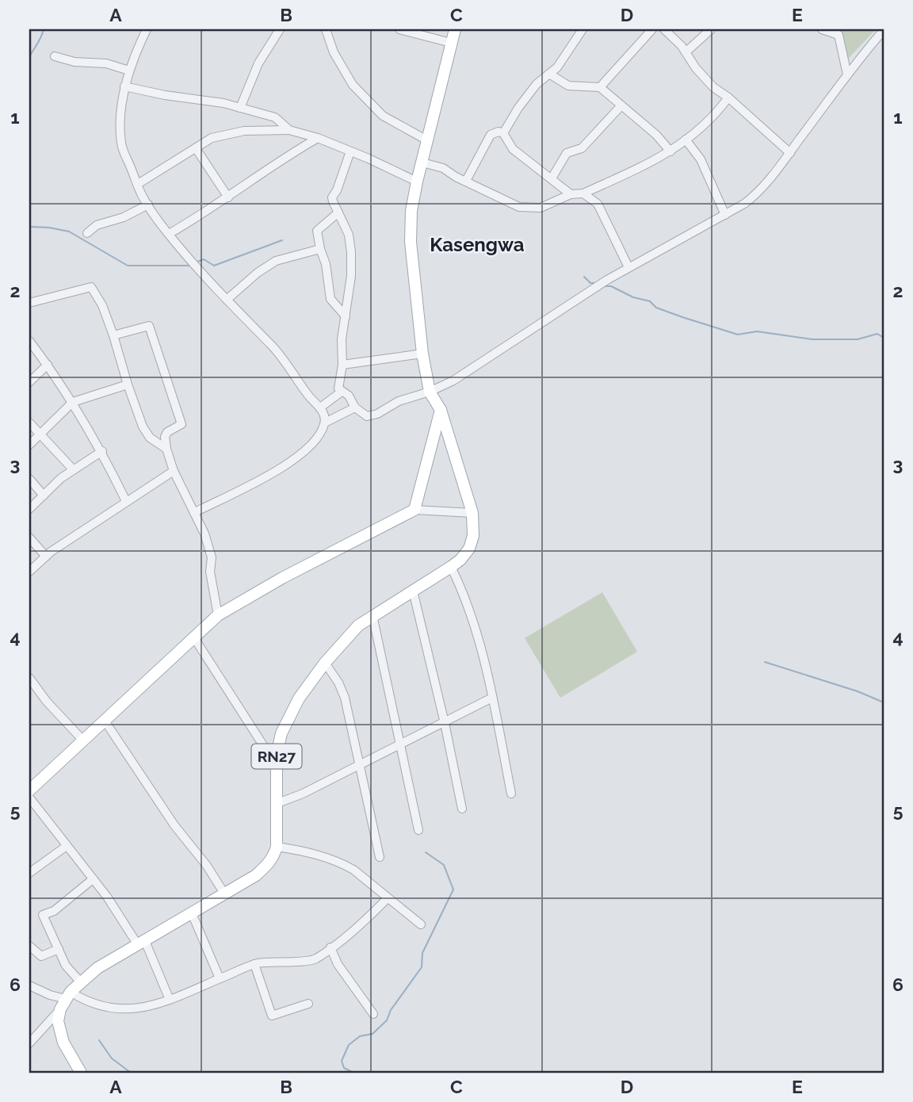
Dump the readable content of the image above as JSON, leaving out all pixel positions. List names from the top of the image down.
{
  "streets": {
    "main road": ["RN27"]
  },
  "districts": ["Kasengwa"],
  "grid": {
    "columns": [
      "A",
      "B",
      "C",
      "D",
      "E"
    ],
    "rows": [
      "1",
      "2",
      "3",
      "4",
      "5",
      "6"
    ]
  }
}
